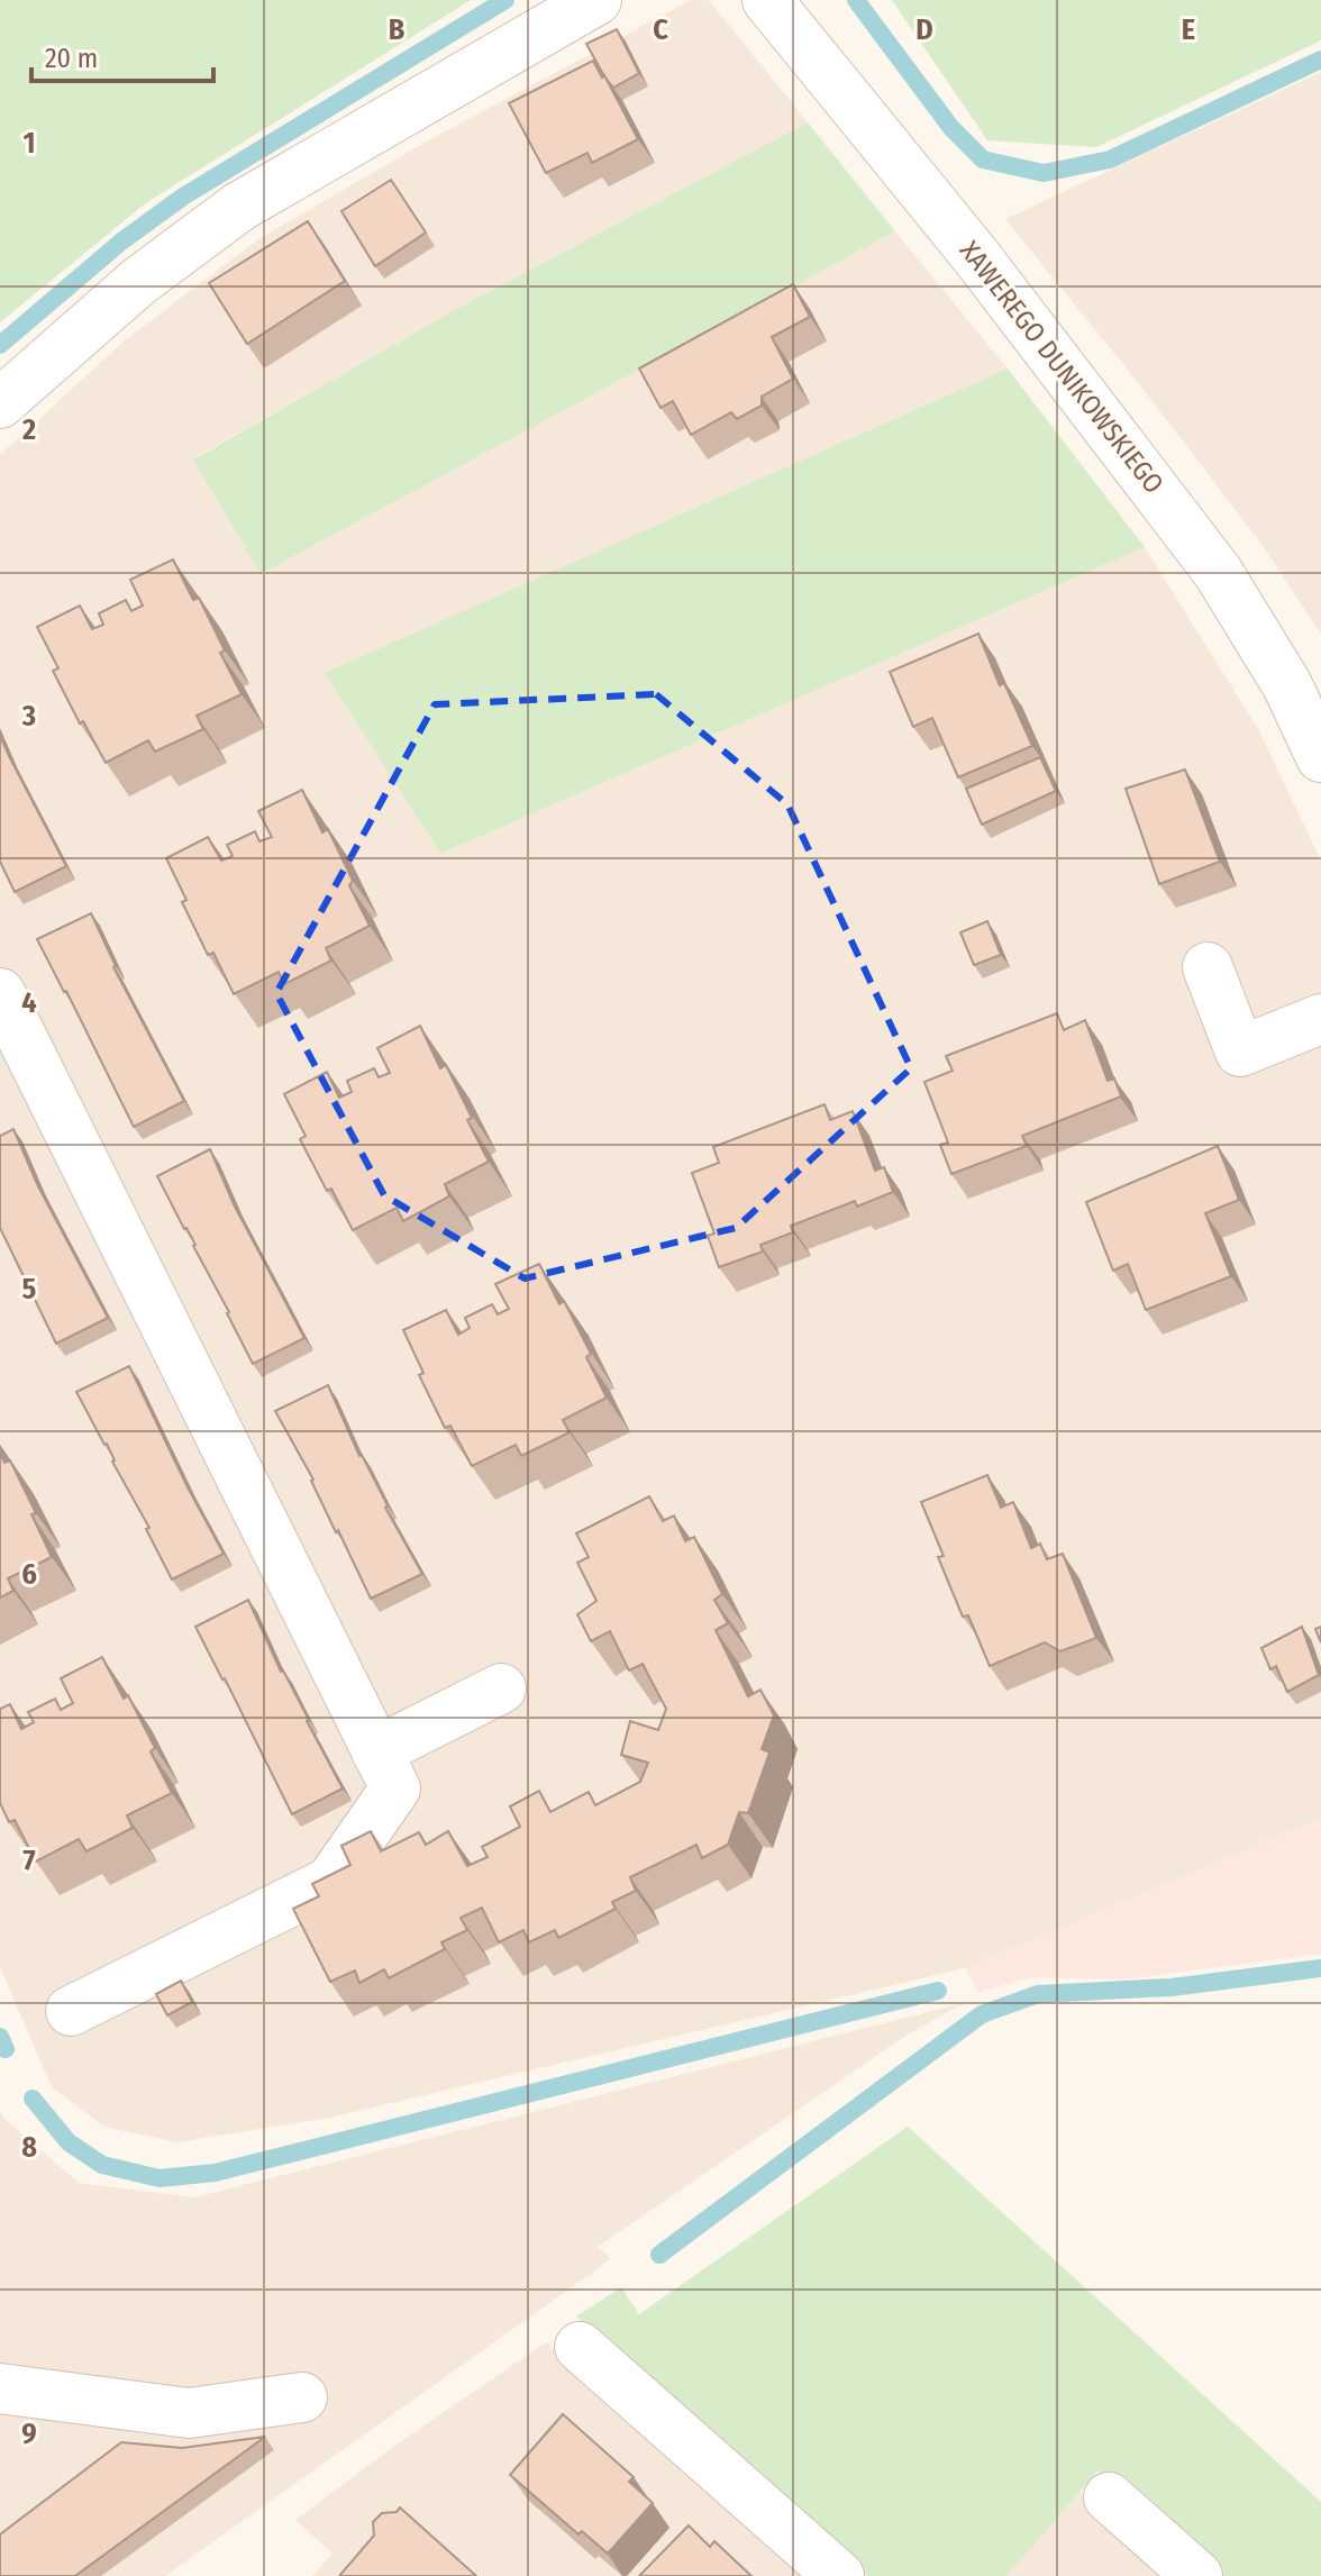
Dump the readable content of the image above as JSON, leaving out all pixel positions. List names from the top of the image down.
{
  "streets": {
    "street": ["XAWEREGO DUNIKOWSKIEGO"]
  },
  "scale_bar": "20 m",
  "grid": {
    "columns": [
      "B",
      "C",
      "D",
      "E"
    ],
    "rows": [
      "1",
      "2",
      "3",
      "4",
      "5",
      "6",
      "7",
      "8",
      "9"
    ]
  }
}
